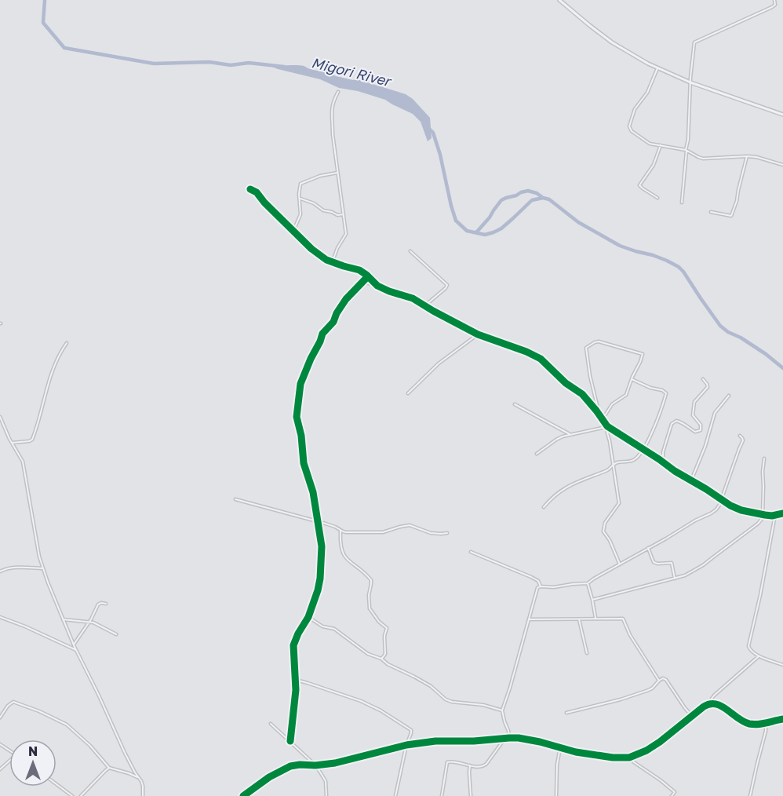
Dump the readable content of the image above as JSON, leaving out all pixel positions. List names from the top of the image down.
{
  "water": ["Migori River"],
  "north": "top"
}
